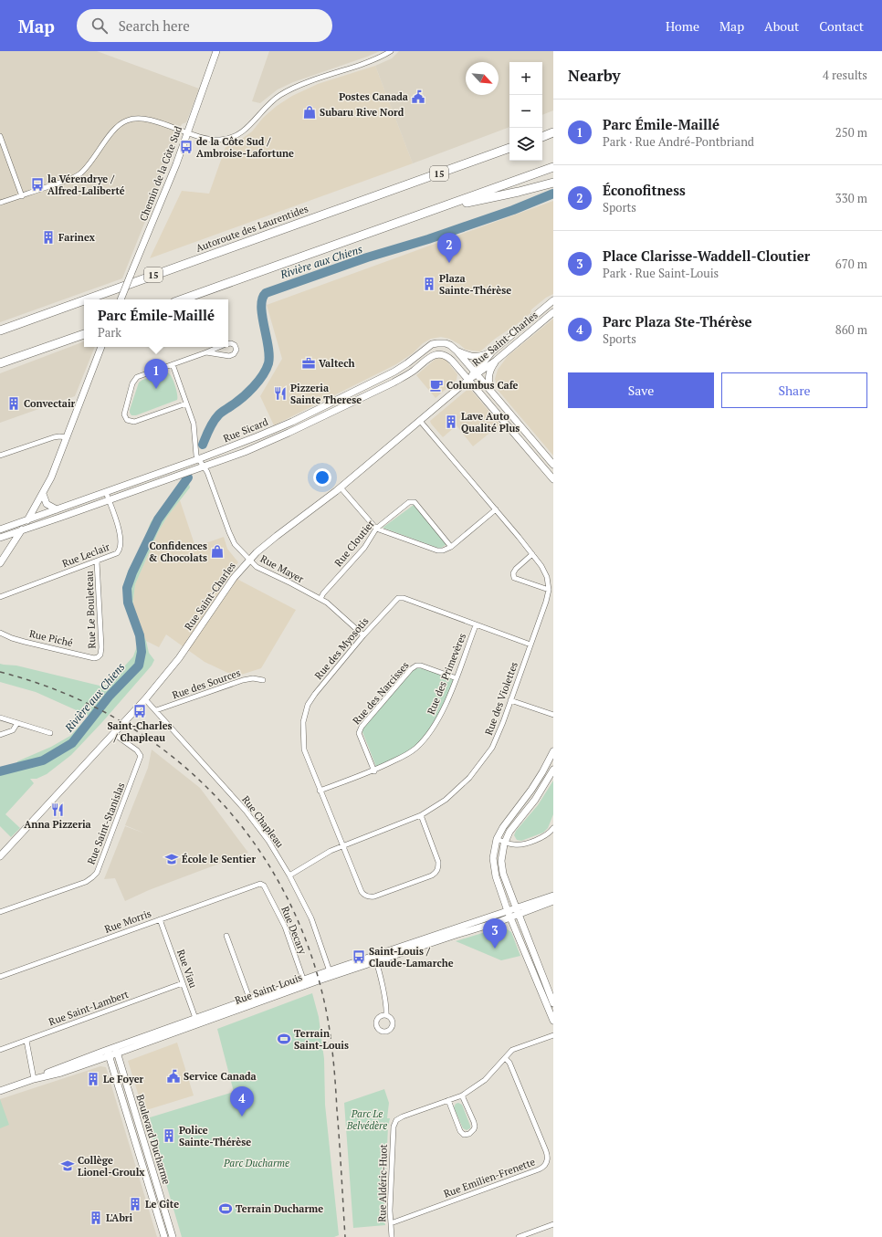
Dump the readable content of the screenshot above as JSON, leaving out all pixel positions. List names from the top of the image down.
{
  "streets": {
    "highway": ["15", "Autoroute des Laurentides"],
    "street": [
      "Chemin de la Côte Sud",
      "Rue Saint-Charles",
      "Rue Sicard",
      "Rue Cloutier",
      "Rue Leclair",
      "Rue Mayer",
      "Rue Le Bouleteau",
      "Rue Piché",
      "Rue des Myosotis",
      "Rue des Primevères",
      "Rue des Sources",
      "Rue des Narcisses",
      "Rue des Violettes",
      "Rue Chapleau",
      "Rue Saint-Stanislas",
      "Rue Morris",
      "Rue Decary",
      "Rue Viau",
      "Rue Saint-Louis",
      "Rue Saint-Lambert",
      "Boulevard Ducharme",
      "Rue Emilien-Frenette",
      "Rue Aldéric-Huot"
    ]
  },
  "crossings": [
    ["Rue Saint-Charles", "Rue Sicard"],
    ["Rue Saint-Charles", "Rue Mayer"],
    ["Rue Saint-Charles", "Rue des Violettes"],
    ["Rue Saint-Charles", "Rue Chapleau"],
    ["Rue Saint-Charles", "Rue Saint-Stanislas"],
    ["Rue Sicard", "Rue Leclair"],
    ["Rue Sicard", "Rue Mayer"],
    ["Rue Cloutier", "Rue Mayer"],
    ["Rue Leclair", "Rue Le Bouleteau"],
    ["Rue Mayer", "Rue des Myosotis"],
    ["Rue Le Bouleteau", "Rue Piché"],
    ["Rue des Myosotis", "Rue des Primevères"],
    ["Rue des Myosotis", "Rue des Violettes"],
    ["Rue des Primevères", "Rue des Narcisses"],
    ["Rue des Sources", "Rue Chapleau"],
    ["Rue des Violettes", "Rue Chapleau"],
    ["Rue Chapleau", "Rue Saint-Louis"],
    ["Rue Morris", "Rue Decary"],
    ["Rue Morris", "Rue Viau"],
    ["Rue Decary", "Rue Saint-Louis"],
    ["Rue Viau", "Rue Saint-Louis"],
    ["Rue Viau", "Rue Saint-Lambert"],
    ["Rue Saint-Louis", "Boulevard Ducharme"],
    ["Rue Emilien-Frenette", "Rue Aldéric-Huot"]
  ],
  "water": ["Rivière aux Chiens"],
  "parks": ["Parc Le Belvédère", "Parc Ducharme"],
  "places": {
    "public building": ["Postes Canada", "Service Canada"],
    "shop": ["Subaru Rive Nord", "Confidences & Chocolats"],
    "bus stop": [
      "de la Côte Sud / Ambroise-Lafortune",
      "la Vérendrye / Alfred-Laliberté",
      "Saint-Charles / Chapleau",
      "Saint-Louis / Claude-Lamarche"
    ],
    "building": [
      "Farinex",
      "Plaza Sainte-Thérèse",
      "Convectair",
      "Lave Auto Qualité Plus",
      "Le Foyer",
      "Police Sainte-Thérèse",
      "Le Gîte",
      "L'Abri"
    ],
    "office": ["Valtech"],
    "cafe": ["Columbus Cafe"],
    "restaurant": ["Pizzeria Sainte Therese", "Anna Pizzeria"],
    "school or university": ["École le Sentier", "Collège Lionel-Groulx"],
    "sports": ["Terrain Saint-Louis", "Terrain Ducharme"]
  },
  "north": "bottom right",
  "page": {
    "header": "Map",
    "search": "Search here",
    "nav": [
      "Home",
      "Map",
      "About",
      "Contact"
    ],
    "heading": ["Nearby", "4 results"],
    "map_buttons": ["+", "−"],
    "list": [
      {
        "mark": "1",
        "name": "Parc Émile-Maillé",
        "note": "Park · Rue André-Pontbriand",
        "value": "250 m"
      },
      {
        "mark": "2",
        "name": "Éconofitness",
        "note": "Sports",
        "value": "330 m"
      },
      {
        "mark": "3",
        "name": "Place Clarisse-Waddell-Cloutier",
        "note": "Park · Rue Saint-Louis",
        "value": "670 m"
      },
      {
        "mark": "4",
        "name": "Parc Plaza Ste-Thérèse",
        "note": "Sports",
        "value": "860 m"
      }
    ],
    "pins": [
      "2",
      "1",
      "3",
      "4"
    ],
    "popup": ["Parc Émile-Maillé", "Park"],
    "buttons": ["Save", "Share"]
  }
}
